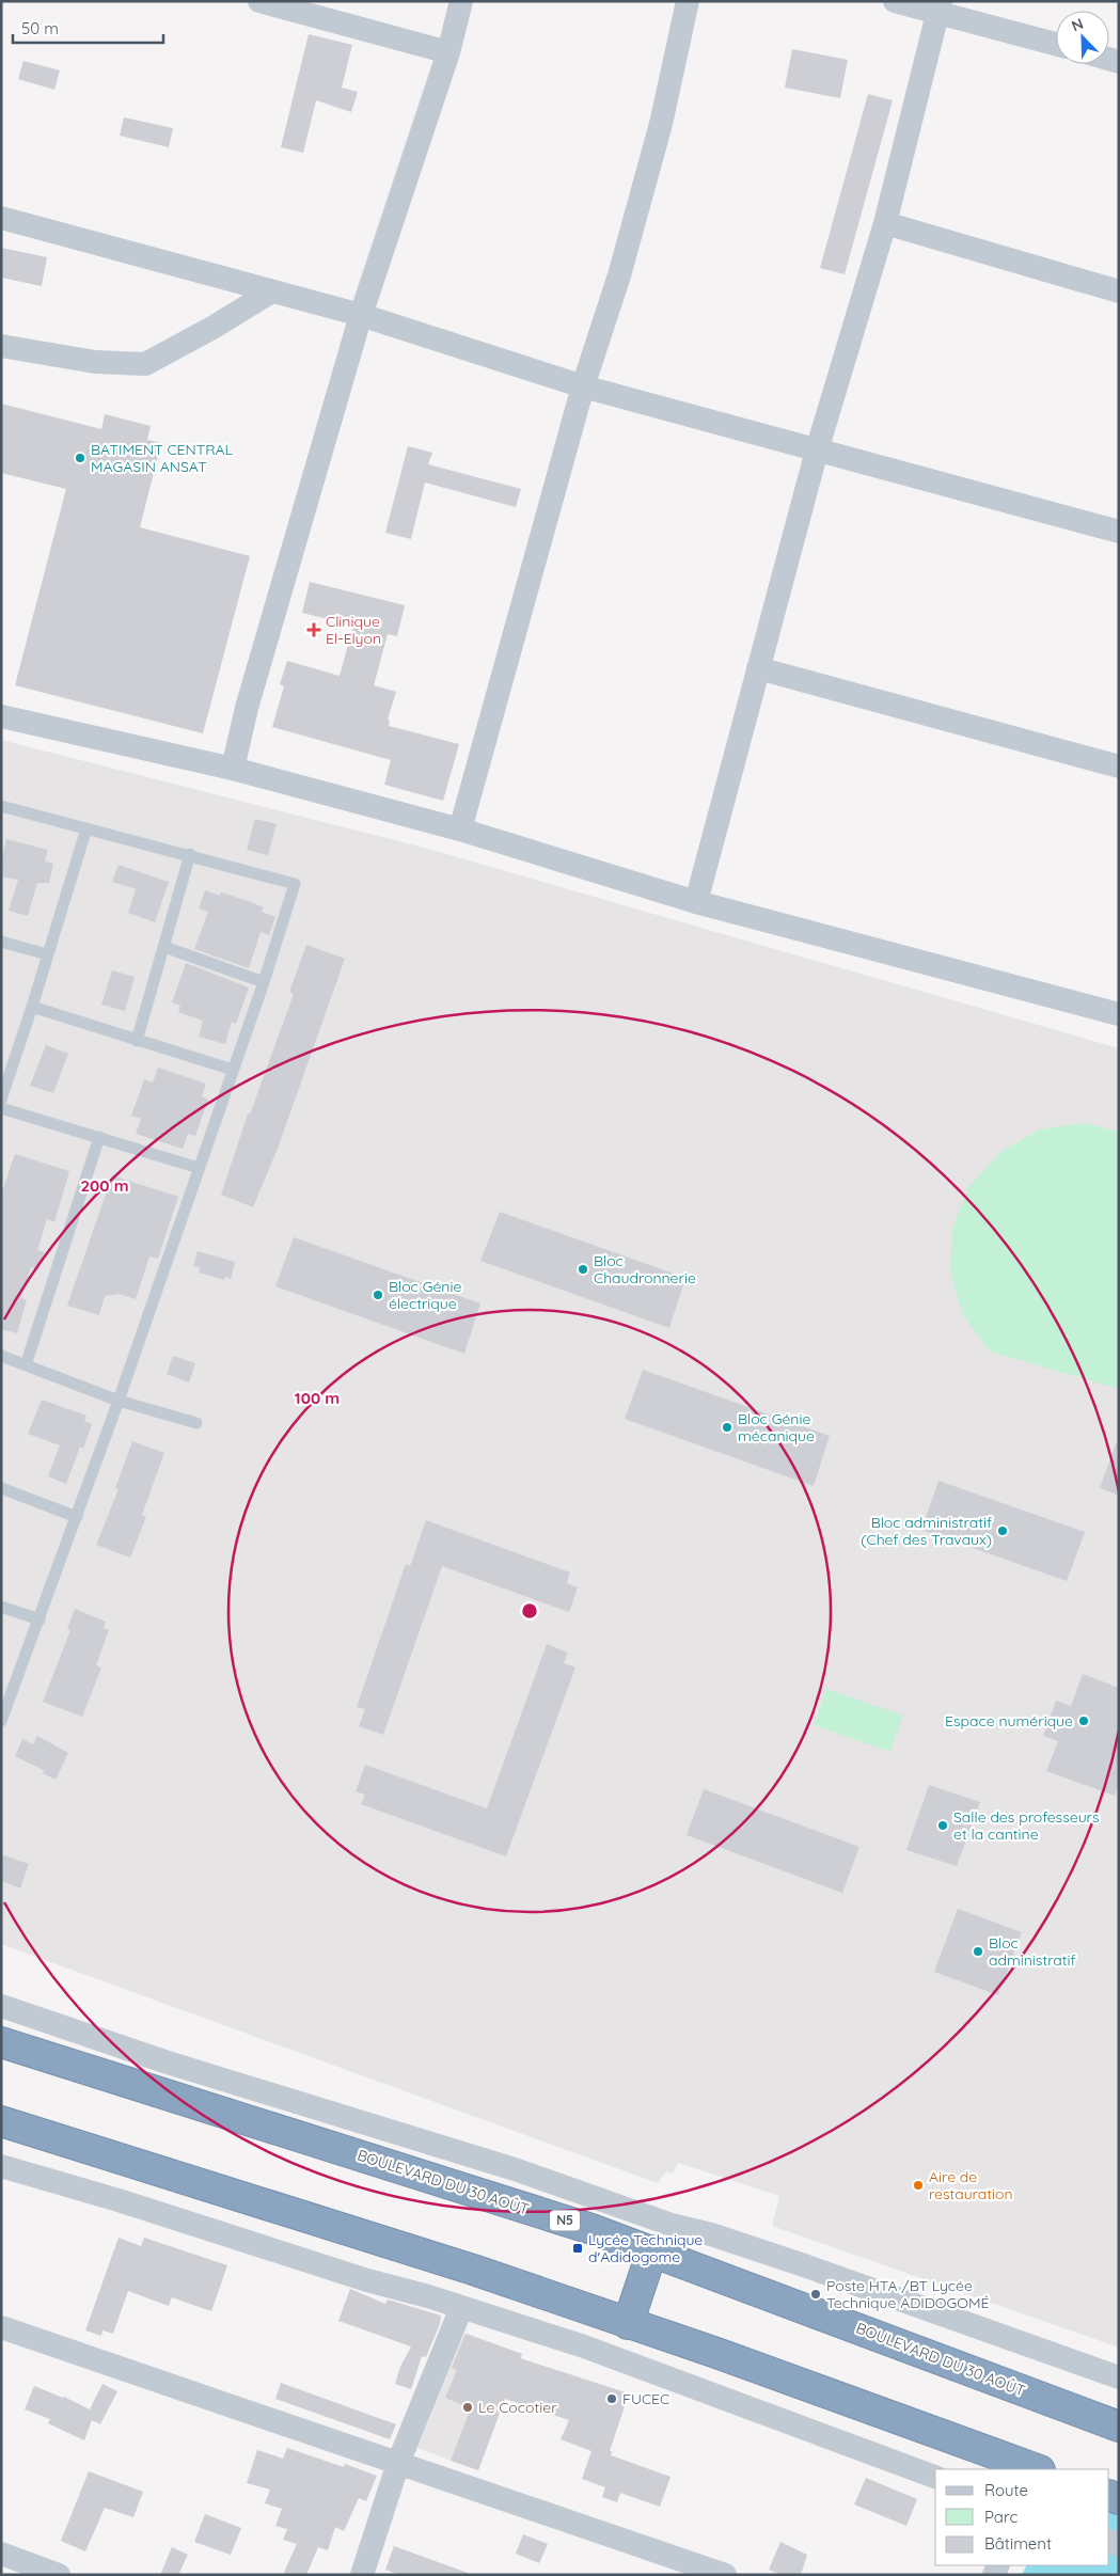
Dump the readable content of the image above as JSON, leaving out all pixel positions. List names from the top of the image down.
{
  "streets": {
    "highway": ["BOULEVARD DU 30 AOÛT", "N5"]
  },
  "places": {
    "other": [
      "BATIMENT CENTRAL MAGASIN ANSAT",
      "Bloc Chaudronnerie",
      "Bloc Génie électrique",
      "Bloc Génie mécanique",
      "Bloc administratif (Chef des Travaux)",
      "Espace numérique",
      "Salle des professeurs et la cantine",
      "Bloc administratif",
      "Aire de restauration",
      "Poste HTA /BT Lycée Technique ADIDOGOMÉ",
      "FUCEC",
      "Le Cocotier"
    ],
    "health": ["Clinique El-Elyon"],
    "transit": ["Lycée Technique d'Adidogome"]
  },
  "legend": ["Route", "Parc", "Bâtiment"],
  "scale_bar": "50 m",
  "north": "top left",
  "rings": ["200 m", "100 m"]
}
